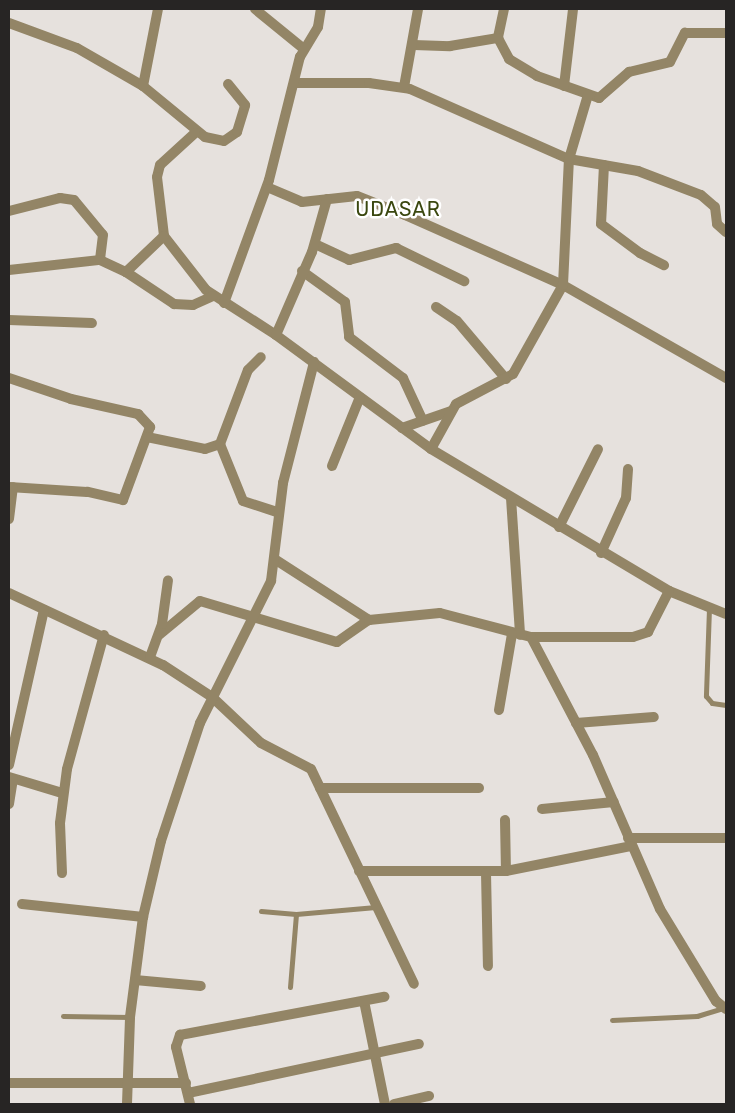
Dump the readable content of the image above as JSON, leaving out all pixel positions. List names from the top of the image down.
{
  "districts": ["UDASAR"]
}
